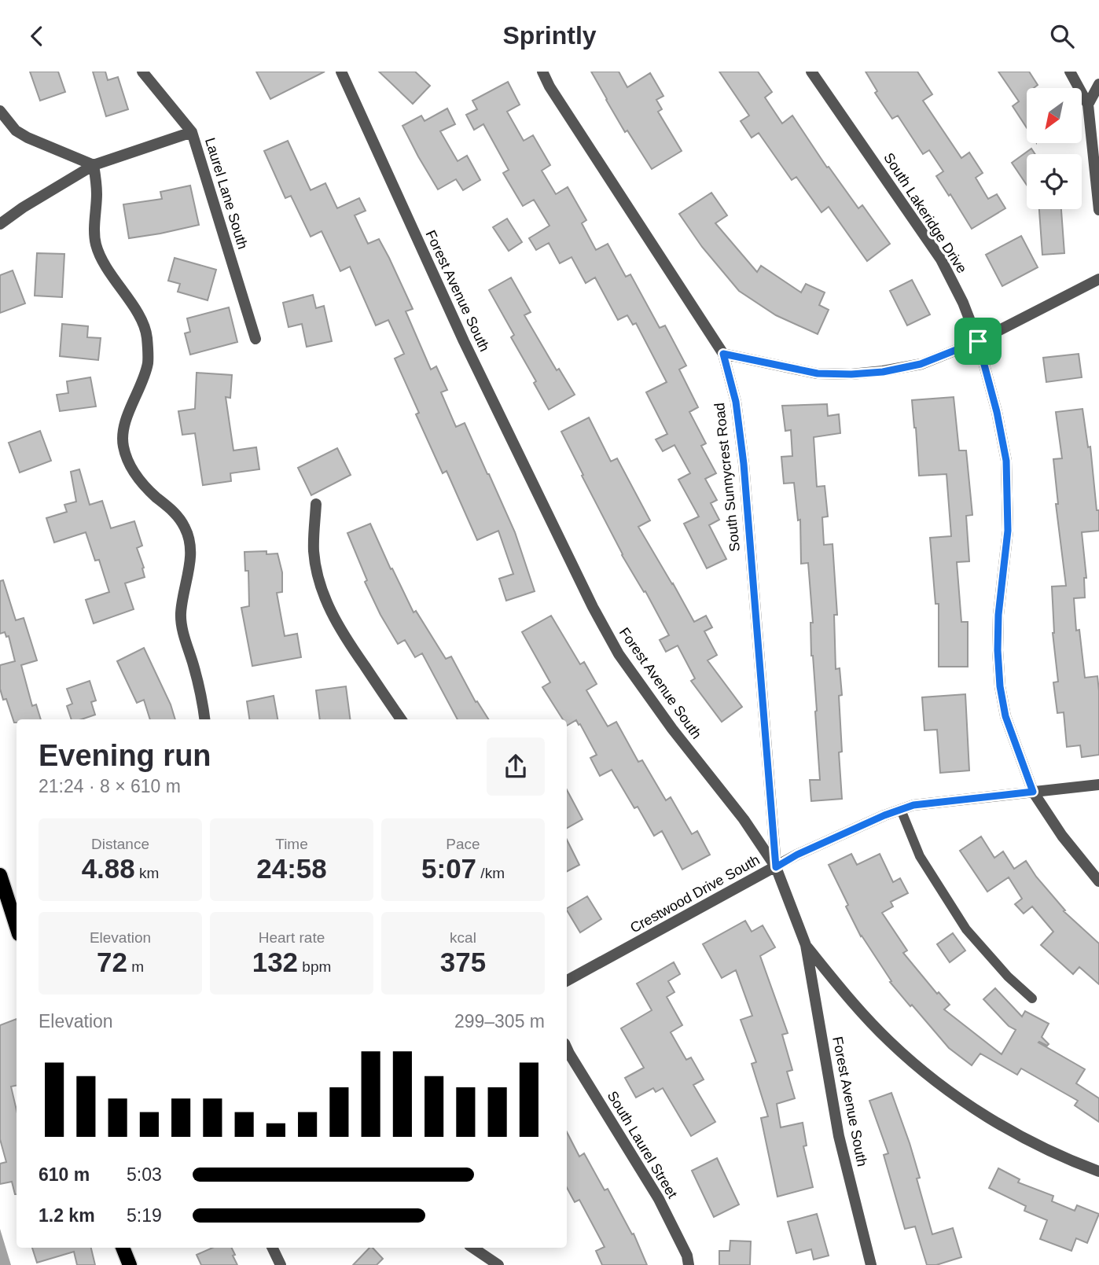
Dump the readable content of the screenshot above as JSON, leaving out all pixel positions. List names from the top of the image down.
{
  "streets": {
    "street": [
      "Laurel Lane South",
      "South Lakeridge Drive",
      "Forest Avenue South",
      "South Sunnycrest Road",
      "Crestwood Drive South",
      "South Laurel Street"
    ]
  },
  "crossings": [
    ["South Lakeridge Drive", "Crestwood Drive South"],
    ["Forest Avenue South", "South Sunnycrest Road"],
    ["Forest Avenue South", "Crestwood Drive South"],
    ["South Sunnycrest Road", "Crestwood Drive South"]
  ],
  "north": "bottom left",
  "page": {
    "header": "Sprintly",
    "heading": ["Evening run", "21:24 · 8 × 610 m"],
    "stats": [
      ["Distance", "4.88 km"],
      ["Time", "24:58"],
      ["Pace", "5:07 /km"],
      ["Elevation", "72 m"],
      ["Heart rate", "132 bpm"],
      ["kcal", "375"]
    ],
    "chart": ["Elevation", "299–305 m"],
    "list": [
      {
        "name": "610 m",
        "note": "5:03"
      },
      {
        "name": "1.2 km",
        "note": "5:19"
      }
    ]
  }
}
